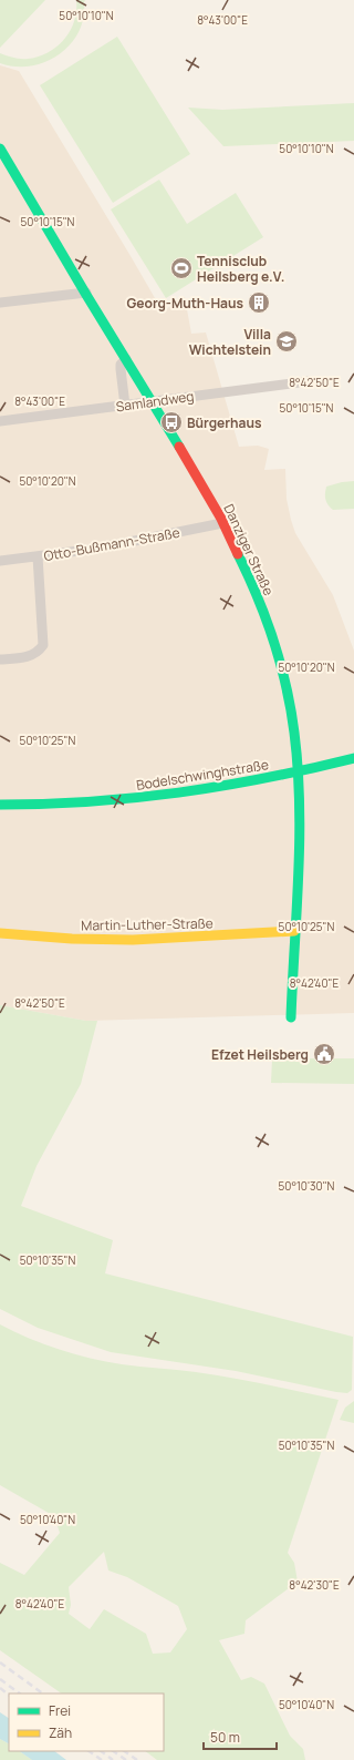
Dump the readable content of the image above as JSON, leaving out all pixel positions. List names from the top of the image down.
{
  "streets": {
    "street": [
      "Samlandweg",
      "Otto-Bußmann-Straße",
      "Danziger Straße",
      "Bodelschwinghstraße",
      "Martin-Luther-Straße"
    ]
  },
  "crossings": [
    ["Samlandweg", "Danziger Straße"],
    ["Otto-Bußmann-Straße", "Danziger Straße"],
    ["Danziger Straße", "Bodelschwinghstraße"],
    ["Danziger Straße", "Martin-Luther-Straße"]
  ],
  "places": {
    "sports": ["Tennisclub Heilsberg e.V."],
    "building": ["Georg-Muth-Haus"],
    "school or university": ["Villa Wichtelstein"],
    "bus stop": ["Bürgerhaus"],
    "public building": ["Efzet Heilsberg"]
  },
  "legend": ["Frei", "Zäh"],
  "scale_bar": "50 m",
  "coordinates": [
    "50°10'10\"N",
    "8°43'00\"E",
    "50°10'15\"N",
    "8°42'50\"E",
    "50°10'20\"N",
    "50°10'25\"N",
    "8°42'40\"E",
    "50°10'30\"N",
    "50°10'35\"N",
    "50°10'40\"N",
    "8°42'30\"E"
  ]
}
